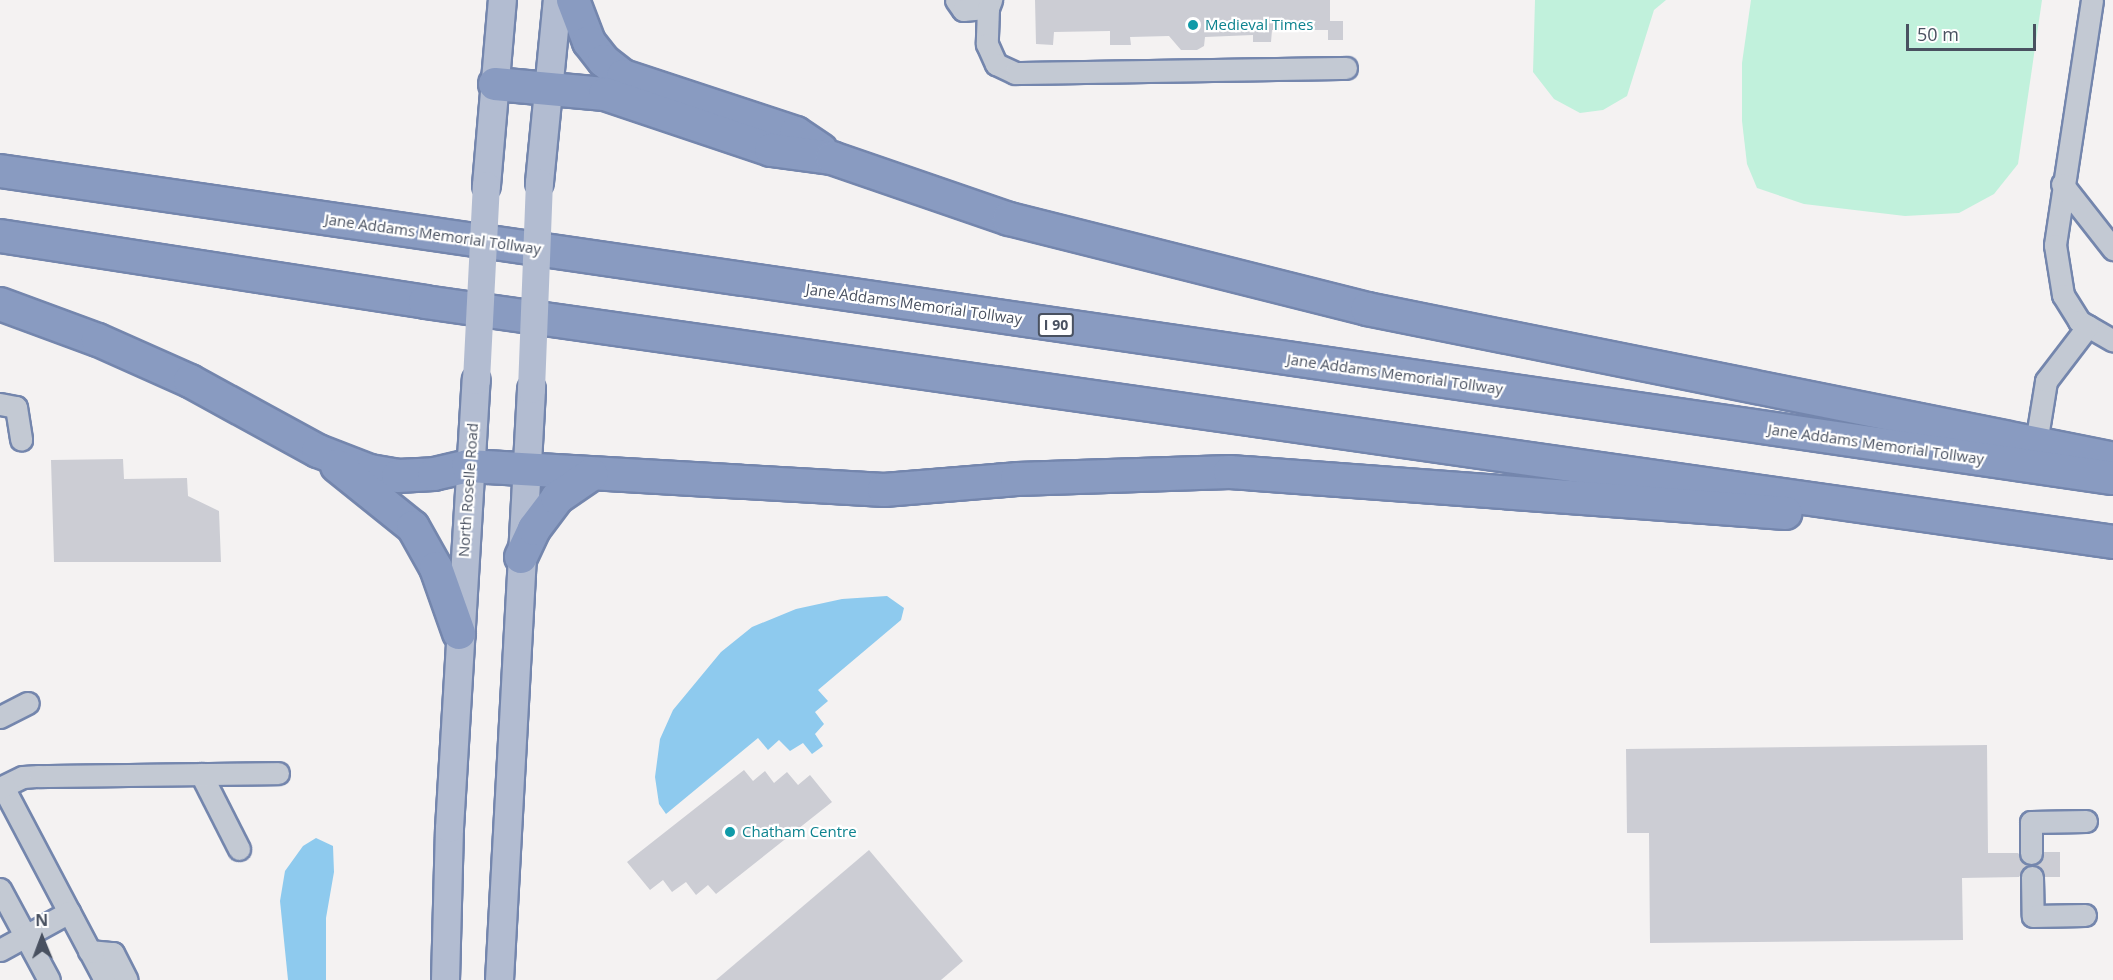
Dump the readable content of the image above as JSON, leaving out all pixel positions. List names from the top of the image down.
{
  "streets": {
    "highway": ["Jane Addams Memorial Tollway", "I 90"],
    "main road": ["North Roselle Road"]
  },
  "places": ["Medieval Times", "Chatham Centre"],
  "scale_bar": "50 m",
  "north": "top"
}
